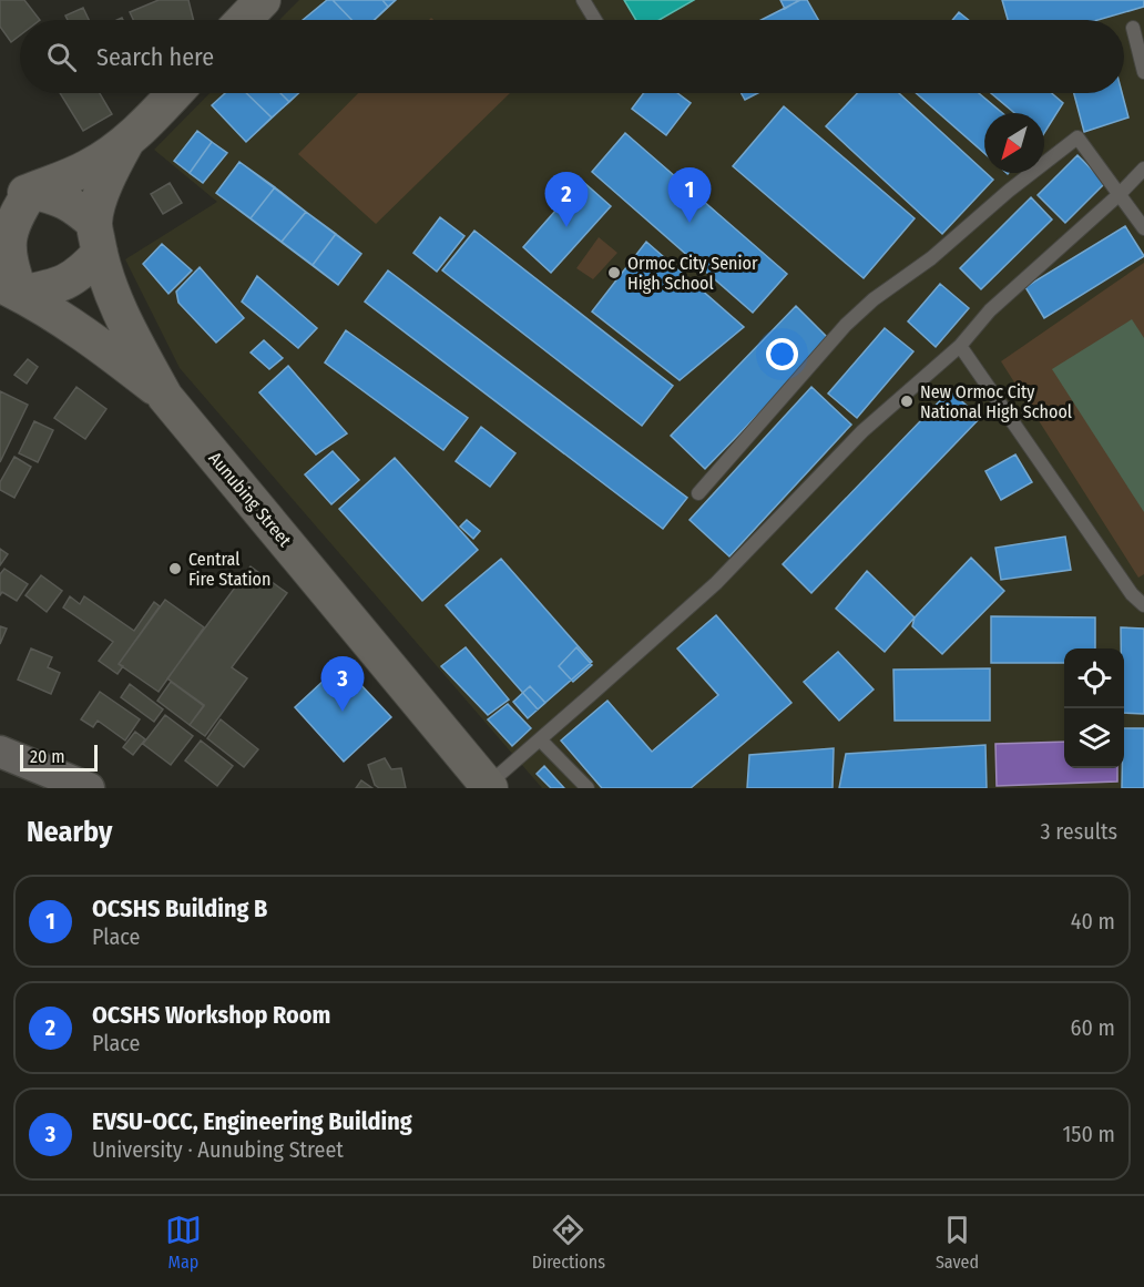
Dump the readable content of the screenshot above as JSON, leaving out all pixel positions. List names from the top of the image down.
{
  "streets": {
    "main road": ["Aunubing Street"]
  },
  "places": ["Ormoc City Senior High School", "New Ormoc City National High School", "Central Fire Station"],
  "scale_bar": "20 m",
  "north": "bottom left",
  "page": {
    "search": "Search here",
    "pins": ["1", "2", "3"],
    "scale": "20 m",
    "heading": ["Nearby", "3 results"],
    "list": [
      {
        "mark": "1",
        "name": "OCSHS Building B",
        "note": "Place",
        "value": "40 m"
      },
      {
        "mark": "2",
        "name": "OCSHS Workshop Room",
        "note": "Place",
        "value": "60 m"
      },
      {
        "mark": "3",
        "name": "EVSU-OCC, Engineering Building",
        "note": "University · Aunubing Street",
        "value": "150 m"
      }
    ],
    "nav": ["Map", "Directions", "Saved"]
  }
}
